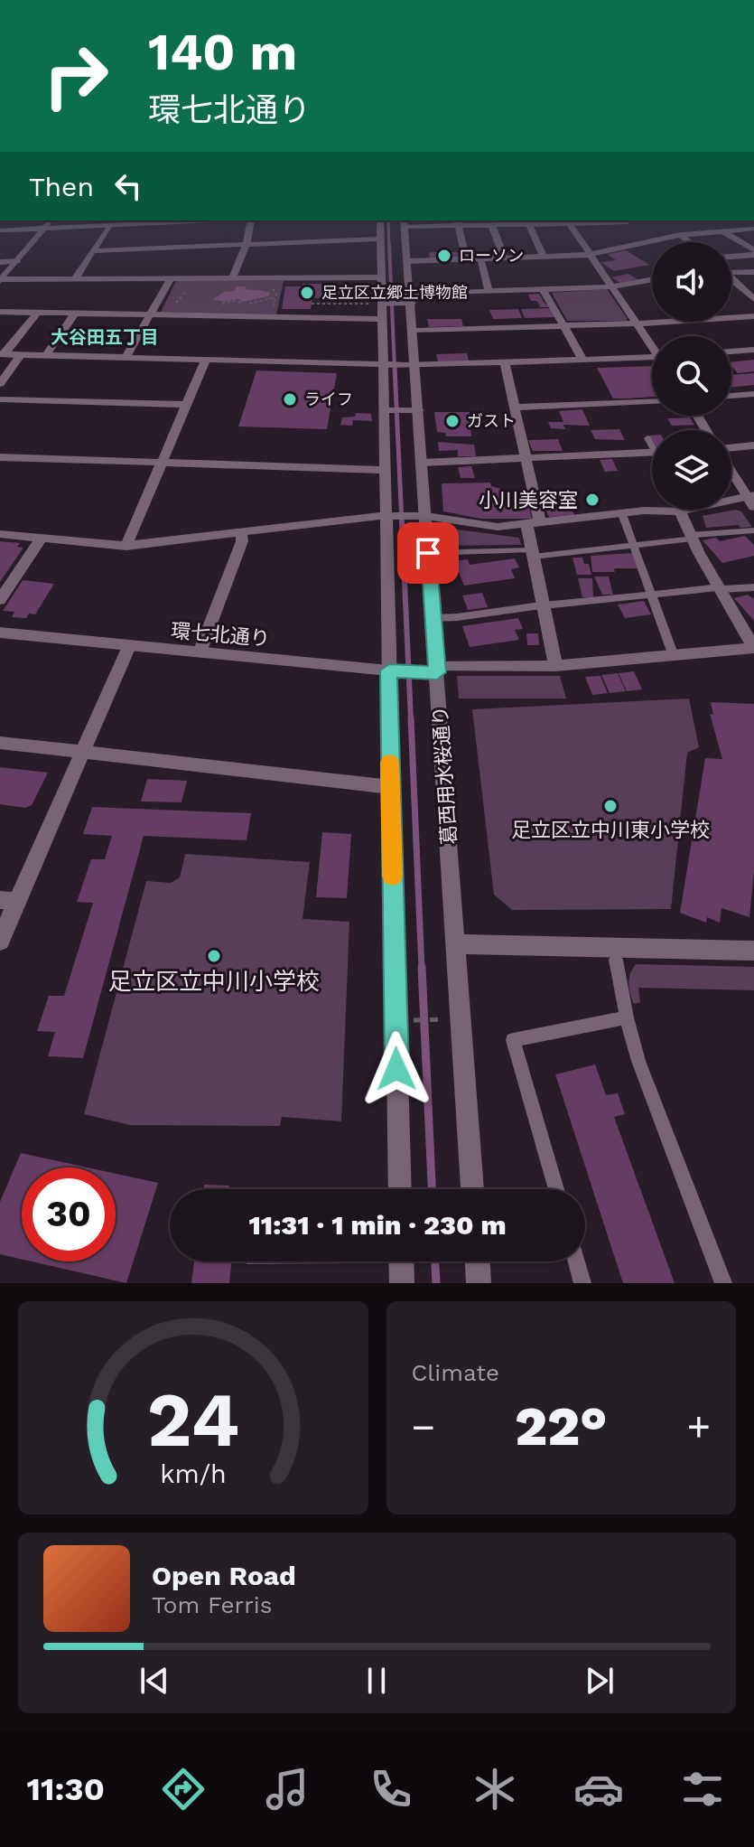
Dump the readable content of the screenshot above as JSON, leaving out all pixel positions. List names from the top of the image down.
{
  "streets": {
    "street": ["環七北通り", "葛西用水桜通り"]
  },
  "crossings": [
    ["環七北通り", "葛西用水桜通り"]
  ],
  "districts": ["大谷田五丁目"],
  "places": [
    "ローソン",
    "足立区立郷土博物館",
    "ライフ",
    "ガスト",
    "小川美容室",
    "足立区立中川東小学校",
    "足立区立中川小学校"
  ],
  "page": {
    "turn": ["140 m", "環七北通り"],
    "then": "Then",
    "limit": "30",
    "trip": "11:31 · 1 min · 230 m",
    "tile": "Climate",
    "heat": ["−", "22°", "+"],
    "song": ["Open Road", "Tom Ferris"],
    "tabs": "11:30",
    "gauge": ["24", "km/h"]
  }
}
